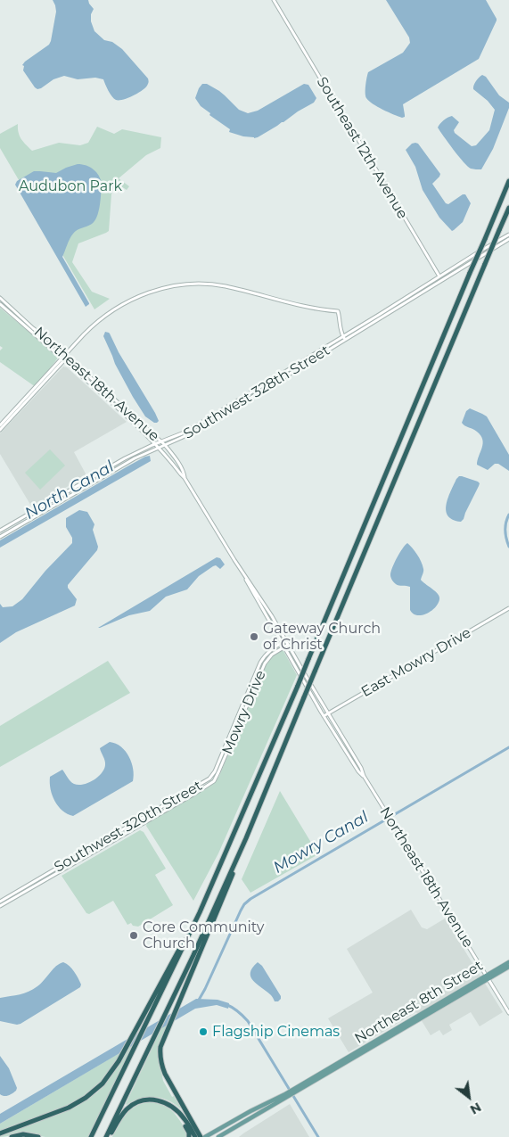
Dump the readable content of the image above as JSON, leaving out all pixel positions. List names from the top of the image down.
{
  "streets": {
    "main road": ["Northeast 8th Street"],
    "street": [
      "Southeast 12th Avenue",
      "Northeast 18th Avenue",
      "Southwest 328th Street",
      "East Mowry Drive",
      "Mowry Drive",
      "Southwest 320th Street"
    ]
  },
  "crossings": [
    ["Southeast 12th Avenue", "Southwest 328th Street"],
    ["Northeast 18th Avenue", "Southwest 328th Street"],
    ["Northeast 18th Avenue", "East Mowry Drive"],
    ["Northeast 18th Avenue", "Mowry Drive"],
    ["Northeast 18th Avenue", "Southwest 320th Street"],
    ["Northeast 18th Avenue", "Northeast 8th Street"],
    ["Mowry Drive", "Southwest 320th Street"]
  ],
  "water": ["North Canal", "Mowry Canal"],
  "parks": ["Audubon Park"],
  "places": ["Gateway Church of Christ", "Core Community Church", "Flagship Cinemas"],
  "north": "bottom right"
}
